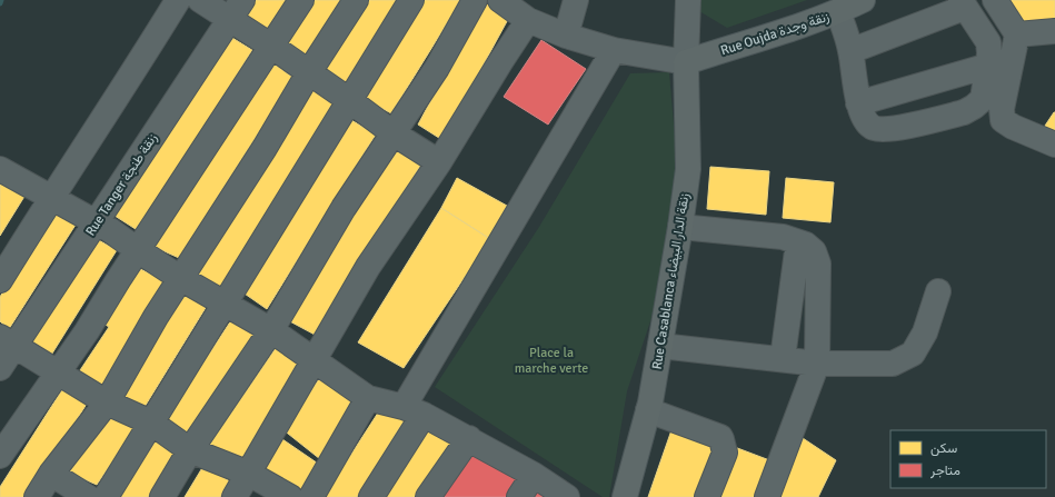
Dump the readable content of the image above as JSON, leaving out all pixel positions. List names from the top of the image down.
{
  "streets": {
    "main road": ["Rue Oujda زنقة وجدة", "Rue Casablanca زنقة الدار البيضاء"],
    "street": ["Rue Tanger زنقة طنجة"]
  },
  "crossings": [
    ["Rue Oujda زنقة وجدة", "Rue Casablanca زنقة الدار البيضاء"]
  ],
  "parks": ["Place la marche verte"],
  "legend": ["سكن", "متاجر"]
}
